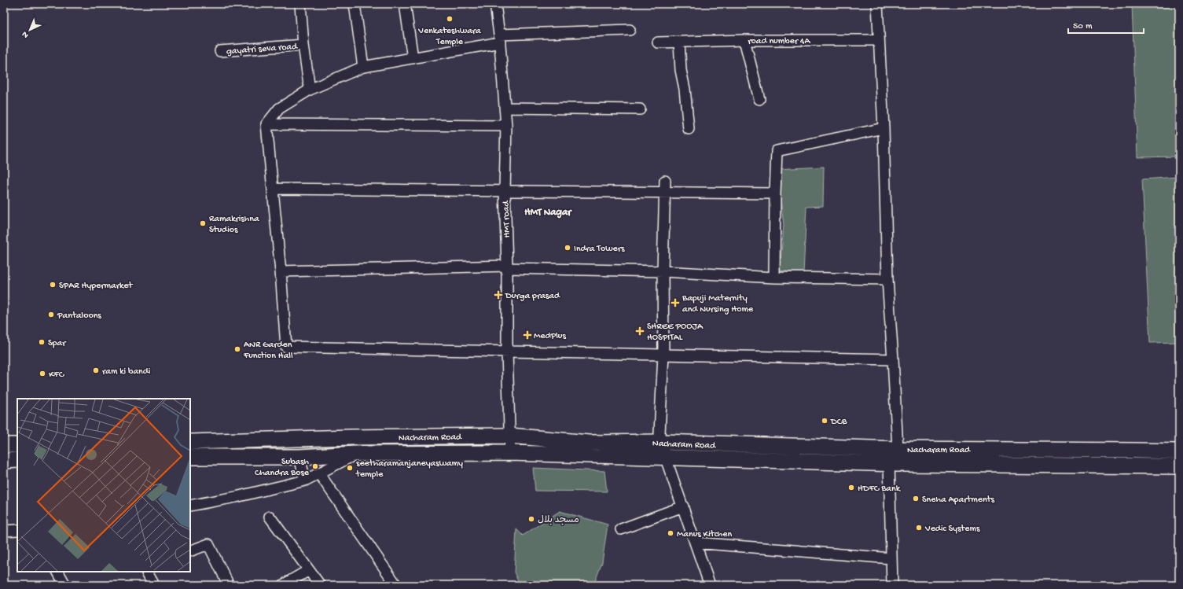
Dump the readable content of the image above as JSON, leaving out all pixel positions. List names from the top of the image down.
{
  "streets": {
    "main road": ["Nacharam Road"],
    "street": ["road number 4A", "gayatri seva road", "HMT road"]
  },
  "crossings": [
    ["HMT road", "Nacharam Road"]
  ],
  "districts": ["HMT Nagar"],
  "places": {
    "other": [
      "Venkateshwara Temple",
      "Ramakrishna Studios",
      "Indra Towers",
      "SPAR Hypermarket",
      "Pantaloons",
      "Spar",
      "ANR Garden Function Hall",
      "ram ki bandi",
      "KFC",
      "DCB",
      "Subash Chandra Bose",
      "seetharamanjaneyaswamy temple",
      "HDFC Bank",
      "Sneha Apartments",
      "مسجد بلال",
      "Vedic Systems",
      "Manus Kitchen"
    ],
    "health": [
      "Durga prasad",
      "Bapuji Maternity and Nursing Home",
      "SHREE POOJA HOSPITAL",
      "MedPlus"
    ]
  },
  "scale_bar": "50 m",
  "north": "bottom left"
}
